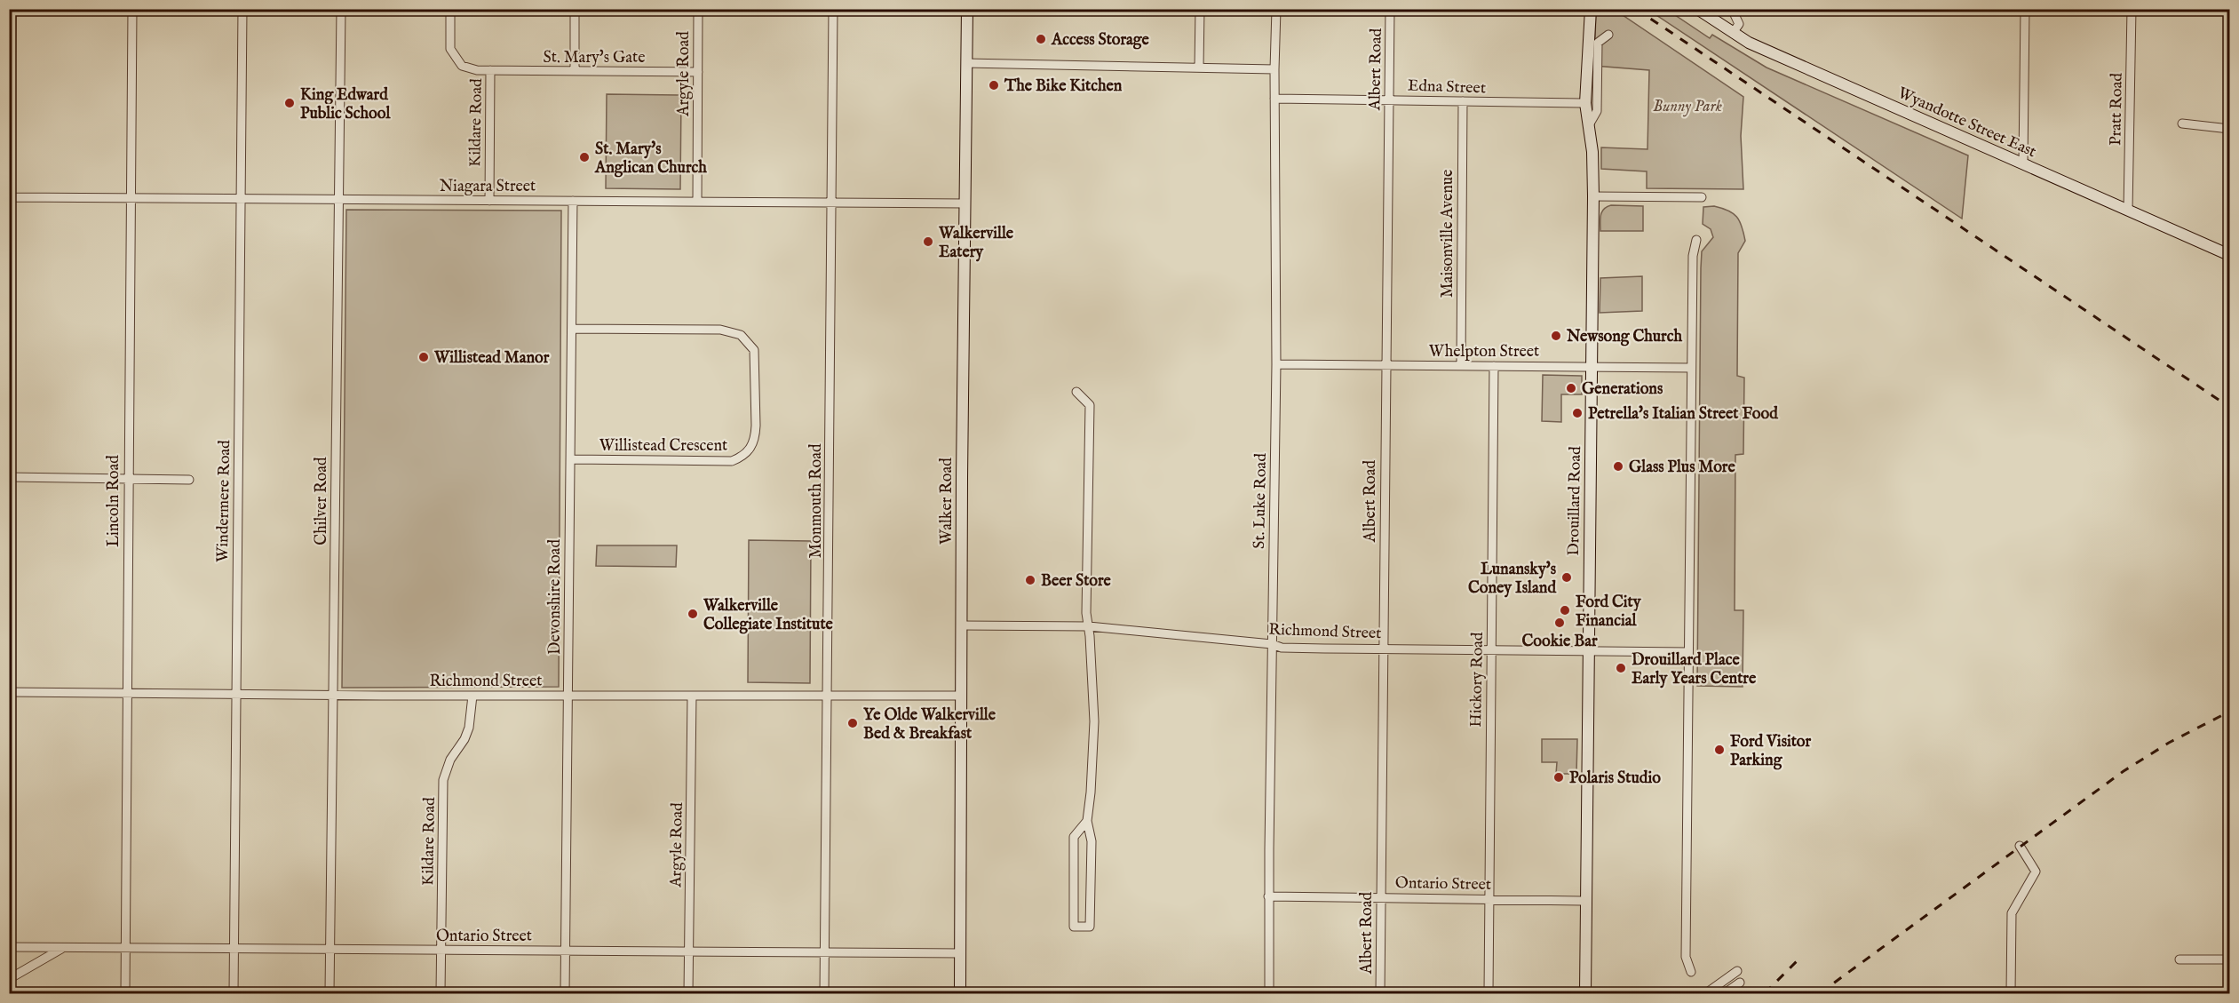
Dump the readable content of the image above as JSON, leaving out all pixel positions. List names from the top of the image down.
{
  "streets": {
    "main road": ["Wyandotte Street East", "Walker Road", "Drouillard Road"],
    "street": [
      "St. Mary's Gate",
      "Albert Road",
      "Argyle Road",
      "Edna Street",
      "Pratt Road",
      "Kildare Road",
      "Niagara Street",
      "Maisonville Avenue",
      "Whelpton Street",
      "Willistead Crescent",
      "Lincoln Road",
      "Windermere Road",
      "Chilver Road",
      "Monmouth Road",
      "St. Luke Road",
      "Devonshire Road",
      "Richmond Street",
      "Hickory Road",
      "Ontario Street"
    ]
  },
  "crossings": [
    ["St. Mary's Gate", "Argyle Road"],
    ["St. Mary's Gate", "Kildare Road"],
    ["Albert Road", "Edna Street"],
    ["Albert Road", "Whelpton Street"],
    ["Albert Road", "Richmond Street"],
    ["Albert Road", "Ontario Street"],
    ["Argyle Road", "Niagara Street"],
    ["Argyle Road", "Richmond Street"],
    ["Argyle Road", "Ontario Street"],
    ["Edna Street", "Maisonville Avenue"],
    ["Edna Street", "St. Luke Road"],
    ["Edna Street", "Drouillard Road"],
    ["Pratt Road", "Wyandotte Street East"],
    ["Kildare Road", "Niagara Street"],
    ["Kildare Road", "Richmond Street"],
    ["Kildare Road", "Ontario Street"],
    ["Niagara Street", "Lincoln Road"],
    ["Niagara Street", "Windermere Road"],
    ["Niagara Street", "Chilver Road"],
    ["Niagara Street", "Monmouth Road"],
    ["Niagara Street", "Walker Road"],
    ["Niagara Street", "Devonshire Road"],
    ["Maisonville Avenue", "Whelpton Street"],
    ["Whelpton Street", "St. Luke Road"],
    ["Whelpton Street", "Drouillard Road"],
    ["Whelpton Street", "Hickory Road"],
    ["Willistead Crescent", "Devonshire Road"],
    ["Lincoln Road", "Richmond Street"],
    ["Lincoln Road", "Ontario Street"],
    ["Windermere Road", "Richmond Street"],
    ["Windermere Road", "Ontario Street"],
    ["Chilver Road", "Richmond Street"],
    ["Chilver Road", "Ontario Street"],
    ["Monmouth Road", "Richmond Street"],
    ["Monmouth Road", "Ontario Street"],
    ["Walker Road", "Richmond Street"],
    ["Walker Road", "Ontario Street"],
    ["St. Luke Road", "Richmond Street"],
    ["St. Luke Road", "Ontario Street"],
    ["Drouillard Road", "Richmond Street"],
    ["Drouillard Road", "Ontario Street"],
    ["Devonshire Road", "Richmond Street"],
    ["Devonshire Road", "Ontario Street"],
    ["Richmond Street", "Hickory Road"],
    ["Hickory Road", "Ontario Street"]
  ],
  "parks": ["Bunny Park"],
  "places": [
    "Access Storage",
    "The Bike Kitchen",
    "King Edward Public School",
    "St. Mary's Anglican Church",
    "Walkerville Eatery",
    "Newsong Church",
    "Willistead Manor",
    "Generations",
    "Petrella's Italian Street Food",
    "Glass Plus More",
    "Lunansky's Coney Island",
    "Beer Store",
    "Ford City Financial",
    "Walkerville Collegiate Institute",
    "Cookie Bar",
    "Drouillard Place Early Years Centre",
    "Ye Olde Walkerville Bed & Breakfast",
    "Ford Visitor Parking",
    "Polaris Studio"
  ]
}
